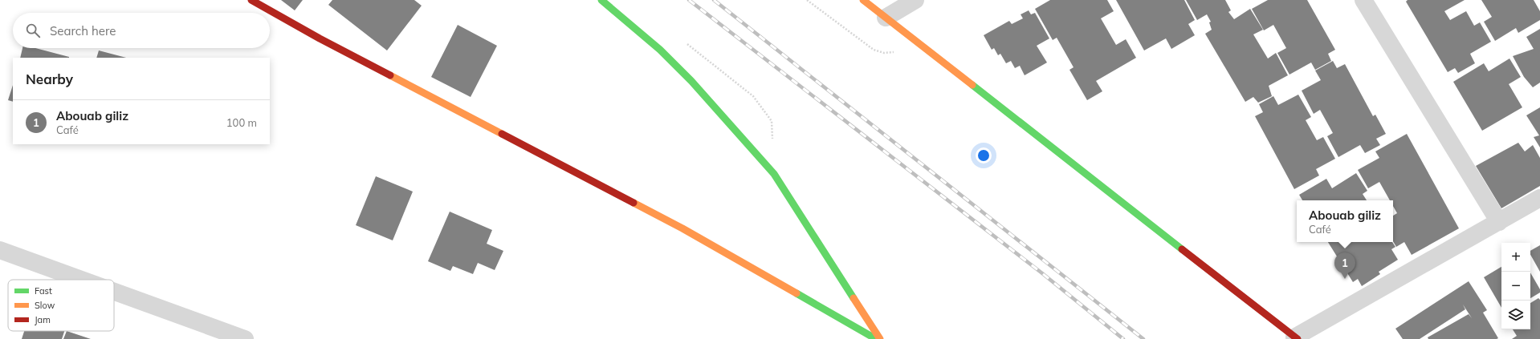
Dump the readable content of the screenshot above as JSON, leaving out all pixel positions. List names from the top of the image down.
{
  "legend": ["Fast", "Slow", "Jam"],
  "page": {
    "search": "Search here",
    "heading": "Nearby",
    "list": [
      {
        "mark": "1",
        "name": "Abouab giliz",
        "note": "Café",
        "value": "100 m"
      }
    ],
    "popup": ["Abouab giliz", "Café"],
    "map_buttons": ["+", "−"],
    "pins": "1"
  }
}
